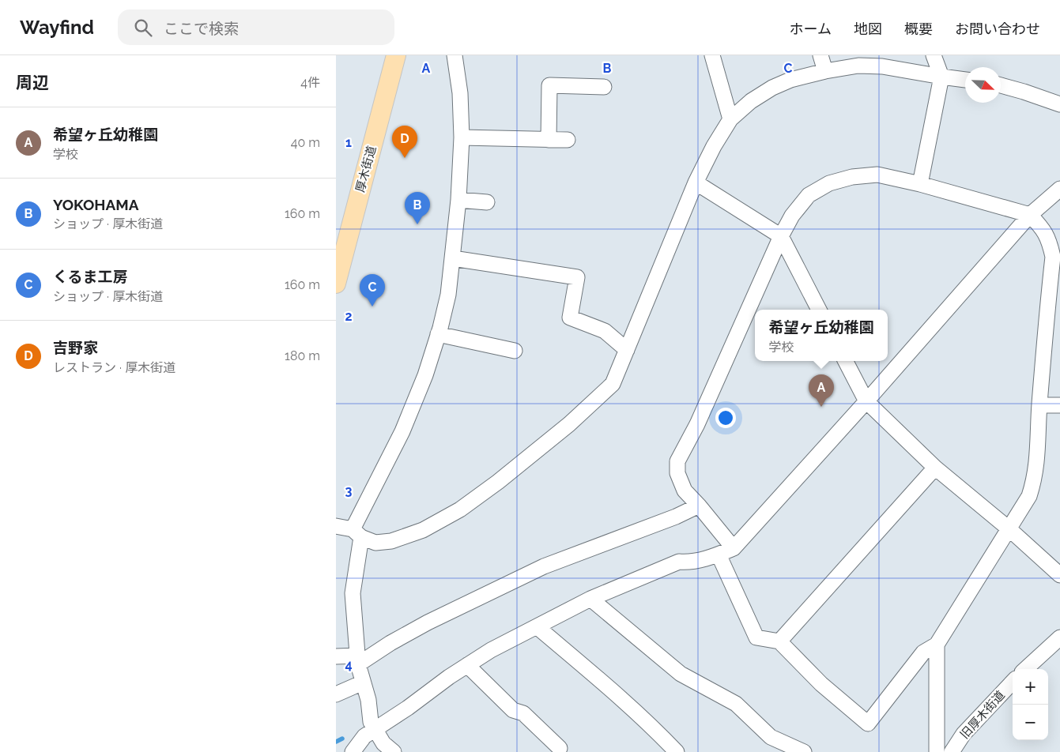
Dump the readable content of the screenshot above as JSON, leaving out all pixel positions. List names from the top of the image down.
{
  "streets": {
    "main road": ["厚木街道"],
    "street": ["旧厚木街道"]
  },
  "north": "bottom right",
  "page": {
    "header": "Wayfind",
    "search": "ここで検索",
    "nav": [
      "ホーム",
      "地図",
      "概要",
      "お問い合わせ"
    ],
    "heading": ["周辺", "4件"],
    "list": [
      {
        "mark": "A",
        "name": "希望ヶ丘幼稚園",
        "note": "学校",
        "value": "40 m"
      },
      {
        "mark": "B",
        "name": "YOKOHAMA",
        "note": "ショップ · 厚木街道",
        "value": "160 m"
      },
      {
        "mark": "C",
        "name": "くるま工房",
        "note": "ショップ · 厚木街道",
        "value": "160 m"
      },
      {
        "mark": "D",
        "name": "吉野家",
        "note": "レストラン · 厚木街道",
        "value": "180 m"
      }
    ],
    "pins": [
      "D",
      "B",
      "C",
      "A"
    ],
    "popup": ["希望ヶ丘幼稚園", "学校"],
    "map_buttons": ["+", "−"]
  },
  "grid": {
    "columns": ["A", "B", "C"],
    "rows": [
      "1",
      "2",
      "3",
      "4"
    ]
  }
}
